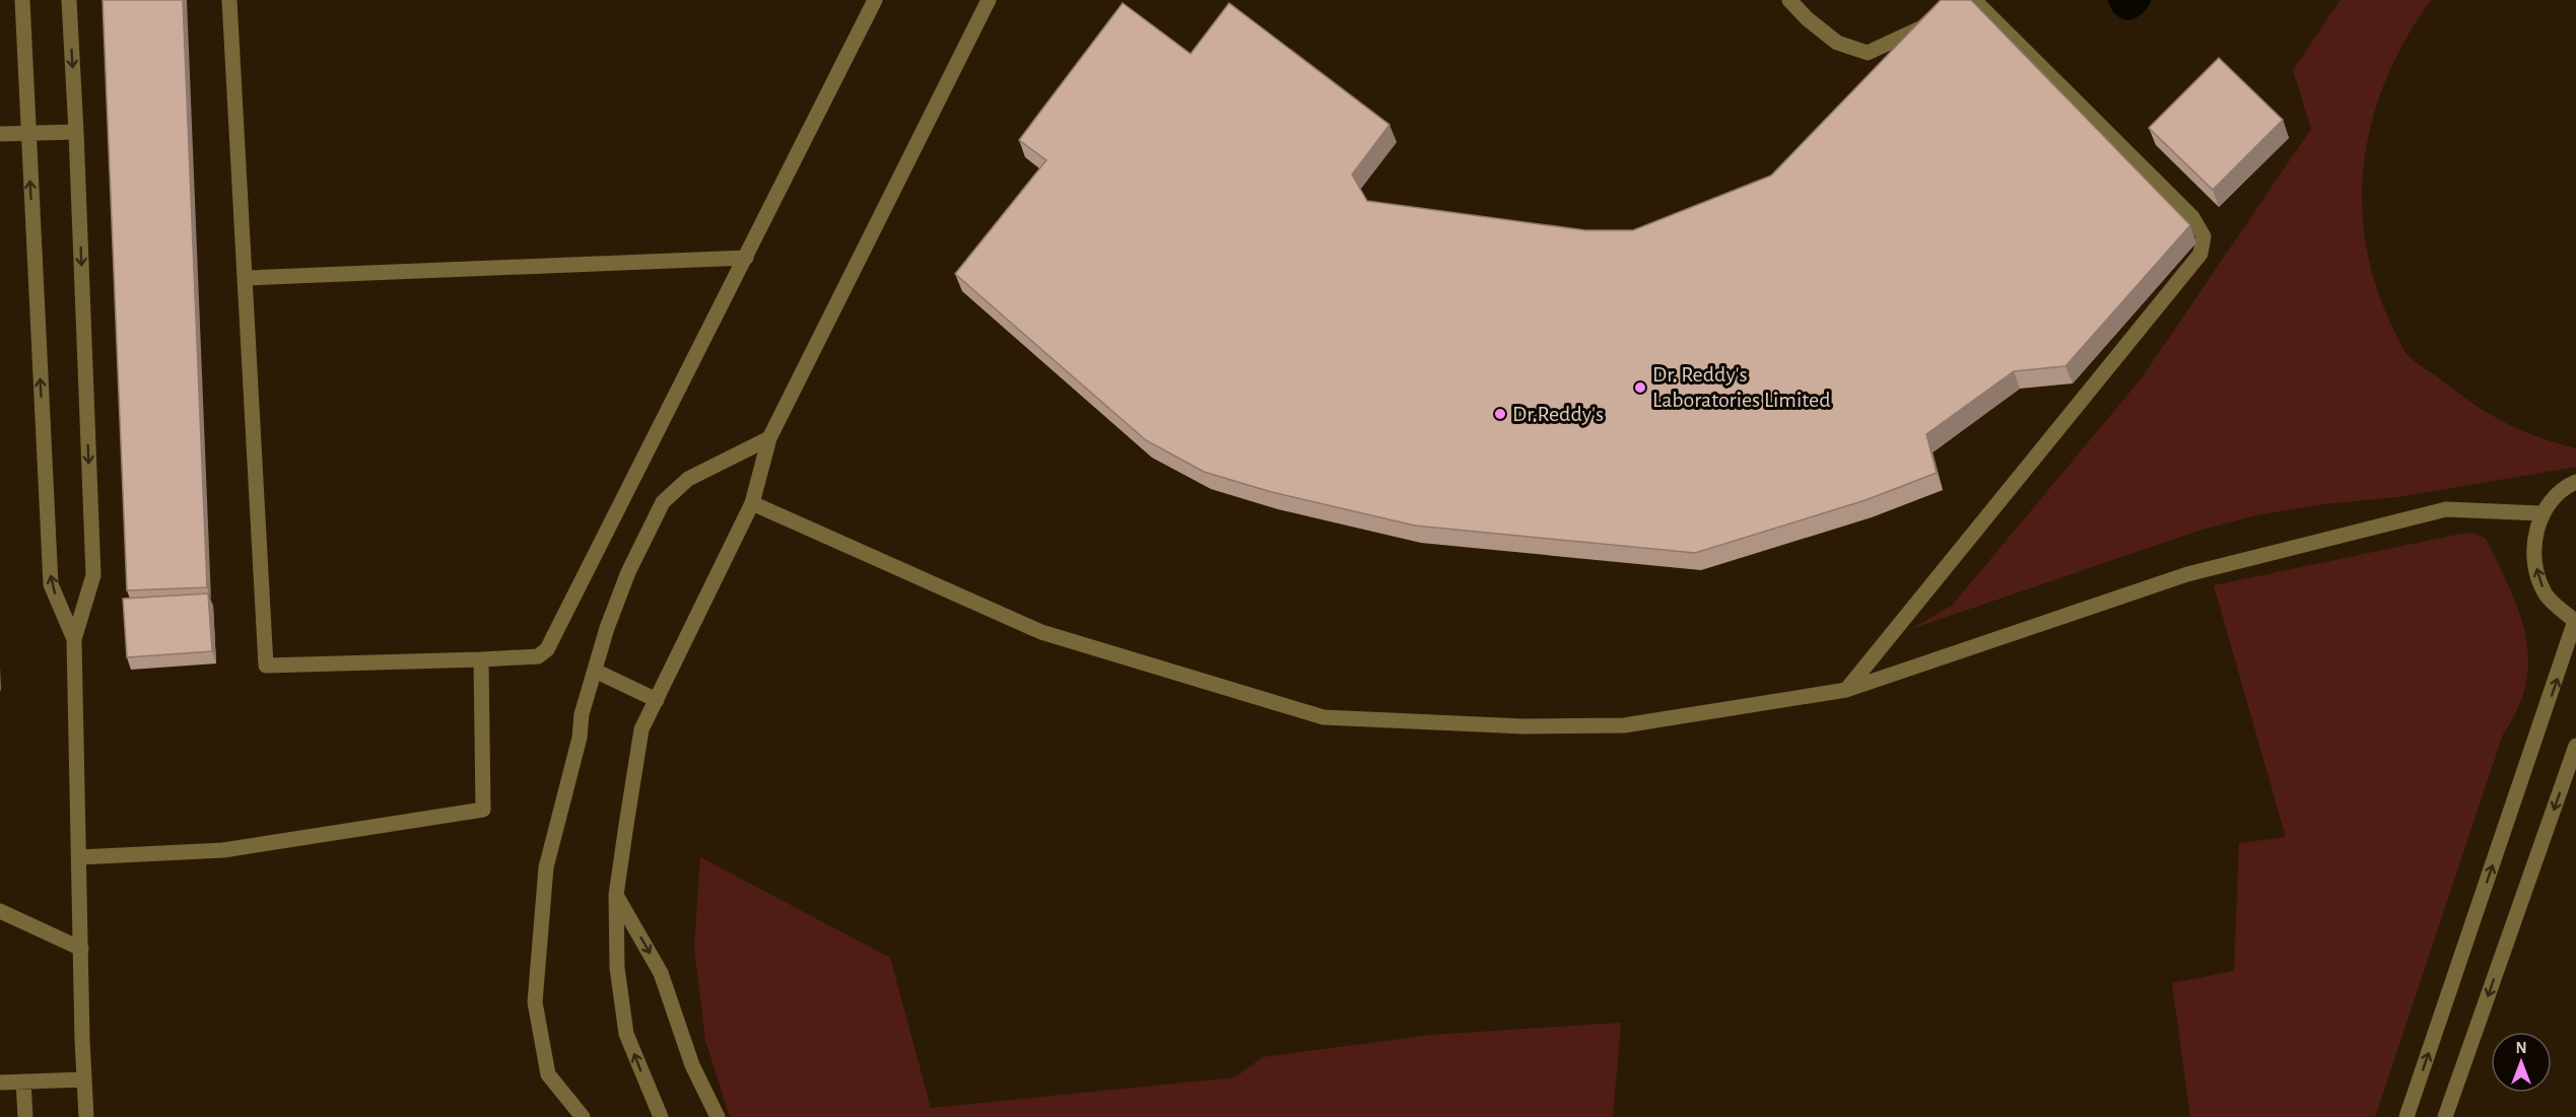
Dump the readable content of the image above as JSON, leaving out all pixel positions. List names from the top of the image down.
{
  "places": ["Dr. Reddy's Laboratories Limited", "Dr.Reddy's"],
  "north": "top"
}
